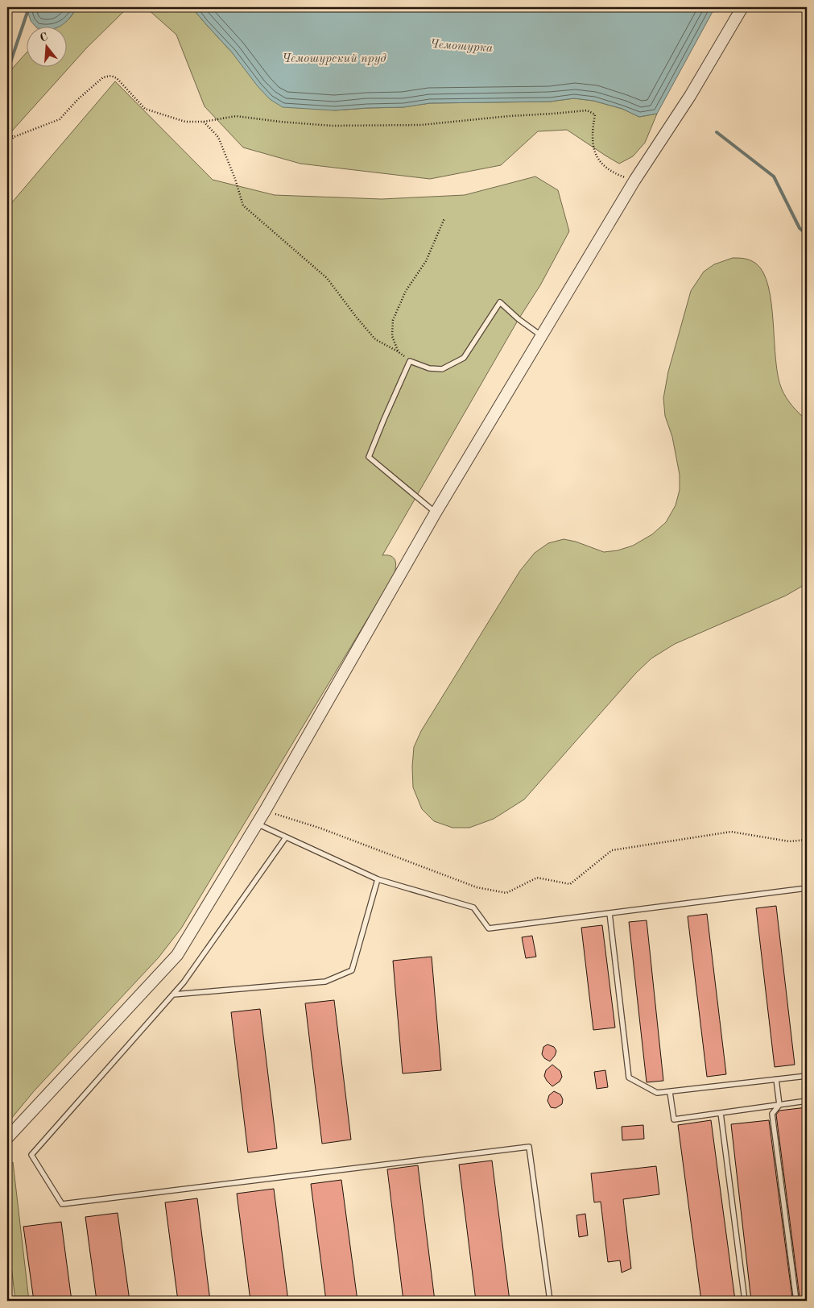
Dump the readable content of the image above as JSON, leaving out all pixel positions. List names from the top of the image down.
{
  "water": ["Чемошурка", "Чемошурский пруд"],
  "north": "top"
}
